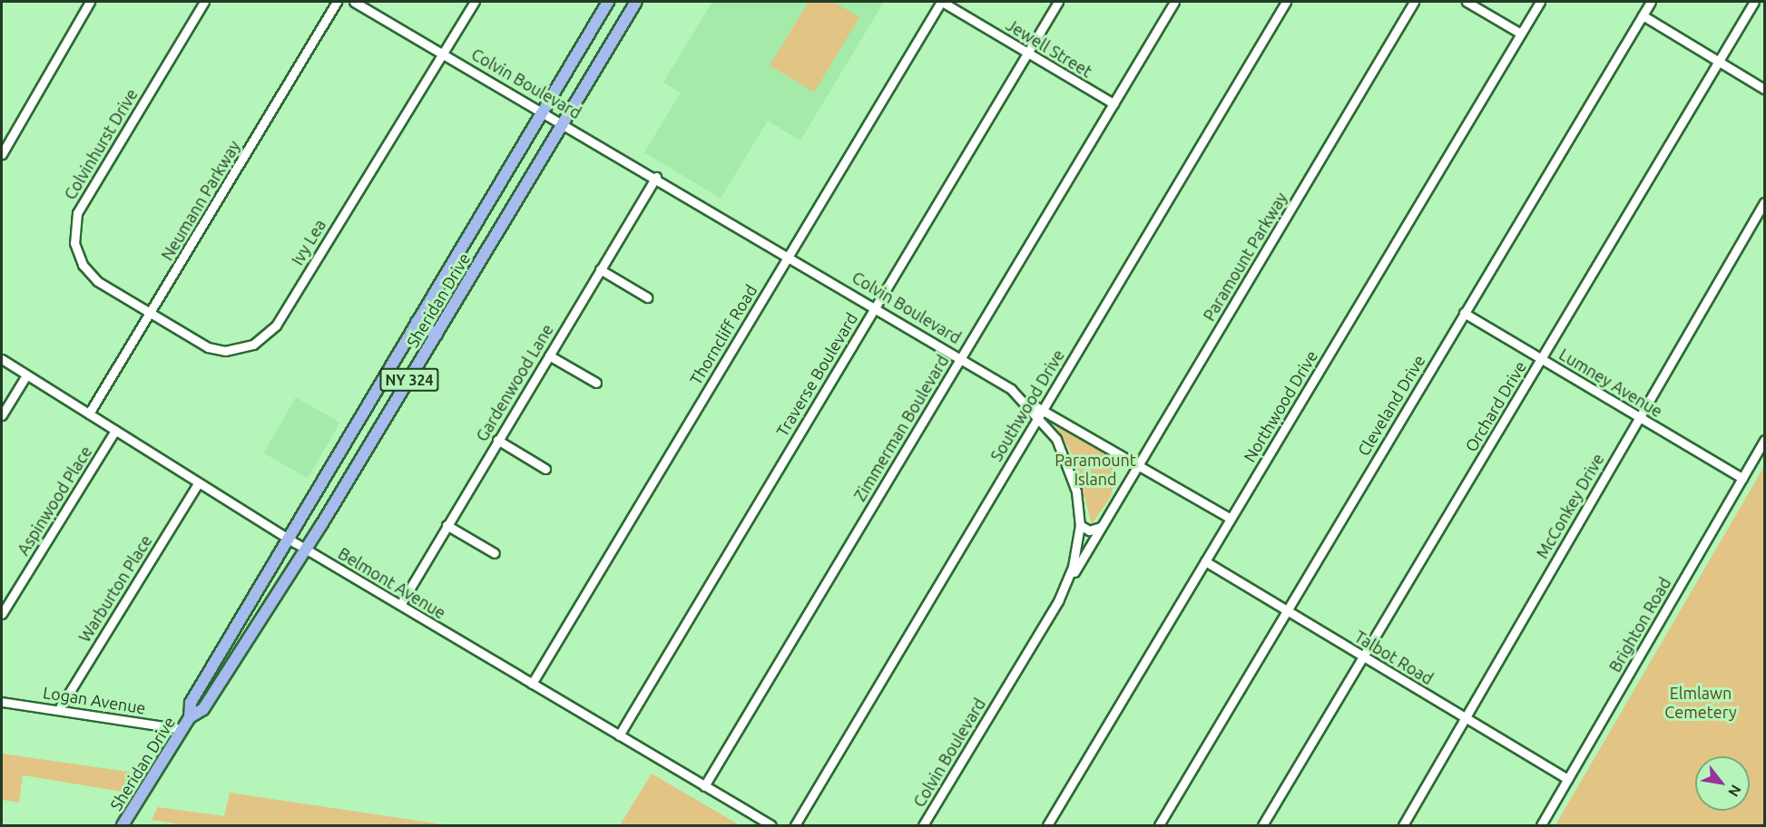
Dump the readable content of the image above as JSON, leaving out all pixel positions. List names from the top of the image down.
{
  "streets": {
    "main road": ["Sheridan Drive", "NY 324"],
    "street": [
      "Jewell Street",
      "Colvin Boulevard",
      "Colvinhurst Drive",
      "Neumann Parkway",
      "Ivy Lea",
      "Paramount Parkway",
      "Thorncliff Road",
      "Traverse Boulevard",
      "Gardenwood Lane",
      "Lumney Avenue",
      "Southwood Drive",
      "Cleveland Drive",
      "Northwood Drive",
      "Orchard Drive",
      "Zimmerman Boulevard",
      "Aspinwood Place",
      "McConkey Drive",
      "Belmont Avenue",
      "Warburton Place",
      "Brighton Road",
      "Talbot Road",
      "Logan Avenue"
    ]
  },
  "crossings": [
    ["Jewell Street", "Thorncliff Road"],
    ["Jewell Street", "Traverse Boulevard"],
    ["Jewell Street", "Zimmerman Boulevard"],
    ["Colvin Boulevard", "Ivy Lea"],
    ["Colvin Boulevard", "Paramount Parkway"],
    ["Colvin Boulevard", "Sheridan Drive"],
    ["Colvin Boulevard", "Thorncliff Road"],
    ["Colvin Boulevard", "Traverse Boulevard"],
    ["Colvin Boulevard", "Gardenwood Lane"],
    ["Colvin Boulevard", "Southwood Drive"],
    ["Colvin Boulevard", "Zimmerman Boulevard"],
    ["Colvinhurst Drive", "Neumann Parkway"],
    ["Colvinhurst Drive", "Ivy Lea"],
    ["Neumann Parkway", "Ivy Lea"],
    ["Neumann Parkway", "Belmont Avenue"],
    ["Sheridan Drive", "Belmont Avenue"],
    ["Sheridan Drive", "Logan Avenue"],
    ["Thorncliff Road", "Belmont Avenue"],
    ["Traverse Boulevard", "Belmont Avenue"],
    ["Gardenwood Lane", "Belmont Avenue"],
    ["Lumney Avenue", "Cleveland Drive"],
    ["Lumney Avenue", "Orchard Drive"],
    ["Lumney Avenue", "McConkey Drive"],
    ["Lumney Avenue", "Brighton Road"],
    ["Cleveland Drive", "Talbot Road"],
    ["Northwood Drive", "Talbot Road"],
    ["Orchard Drive", "Talbot Road"],
    ["Zimmerman Boulevard", "Belmont Avenue"],
    ["Aspinwood Place", "Belmont Avenue"],
    ["McConkey Drive", "Talbot Road"],
    ["Belmont Avenue", "Warburton Place"],
    ["Warburton Place", "Logan Avenue"],
    ["Brighton Road", "Talbot Road"]
  ],
  "parks": ["Paramount Island", "Elmlawn Cemetery"],
  "north": "bottom right"
}
